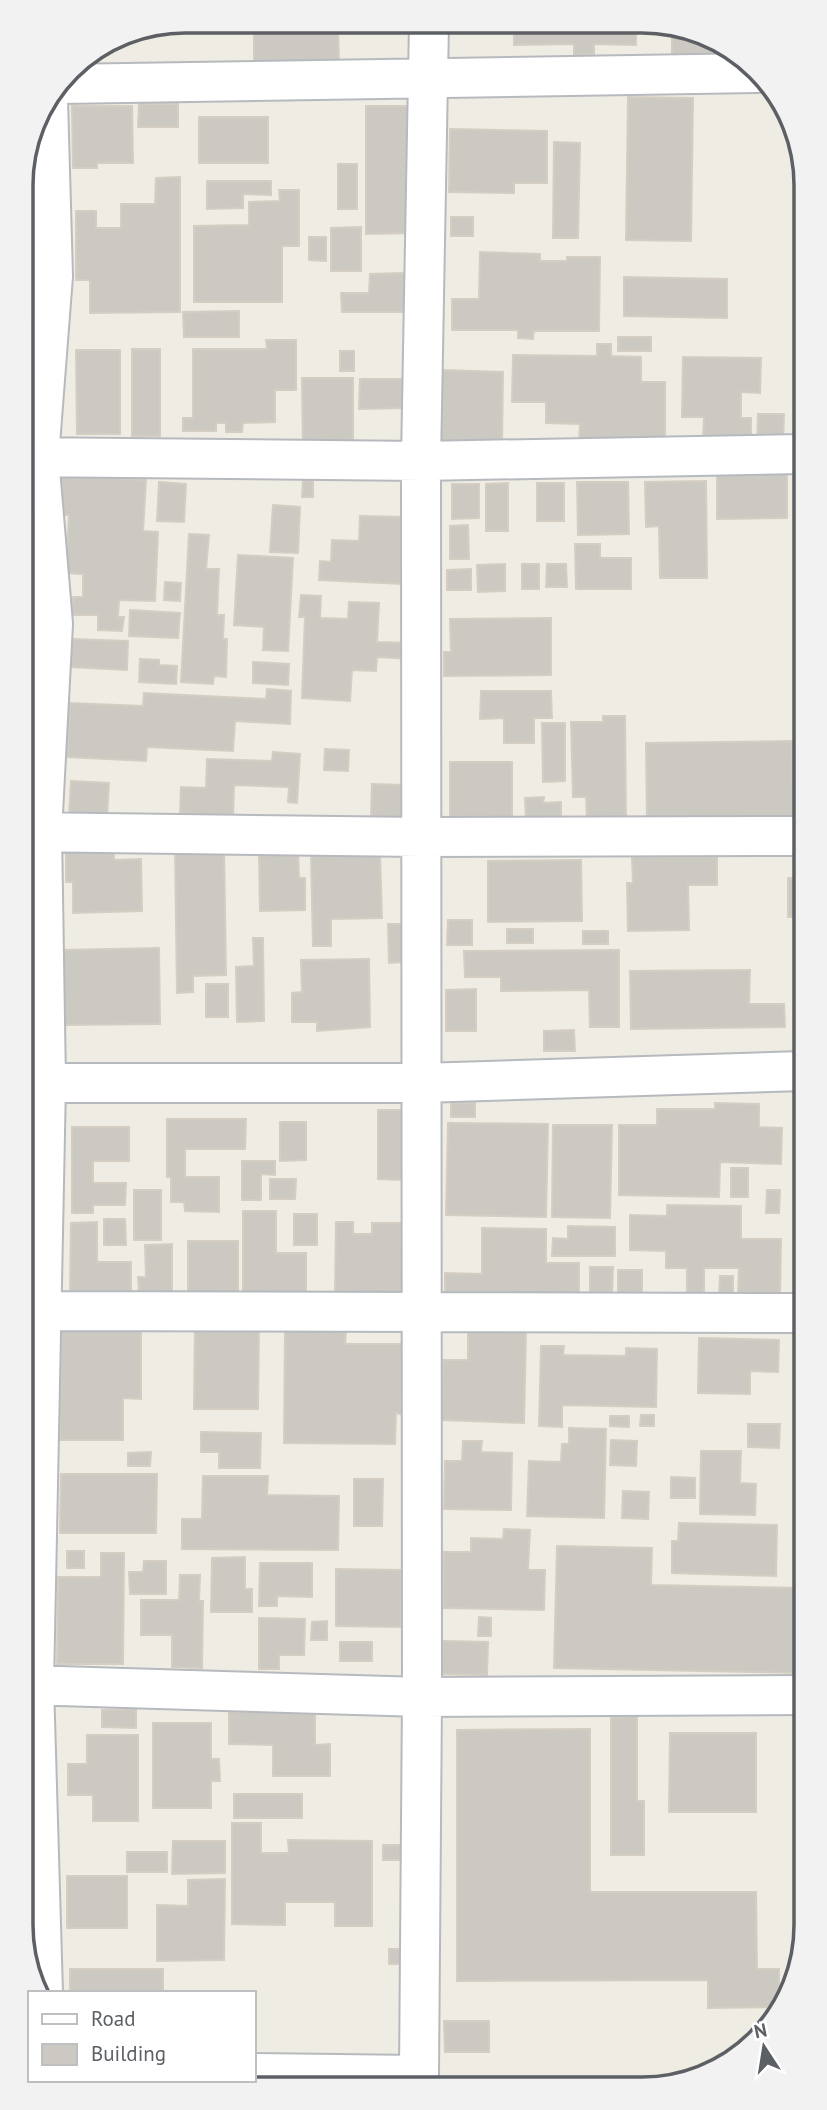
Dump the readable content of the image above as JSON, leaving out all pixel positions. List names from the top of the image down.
{
  "legend": ["Road", "Building"],
  "north": "top"
}
